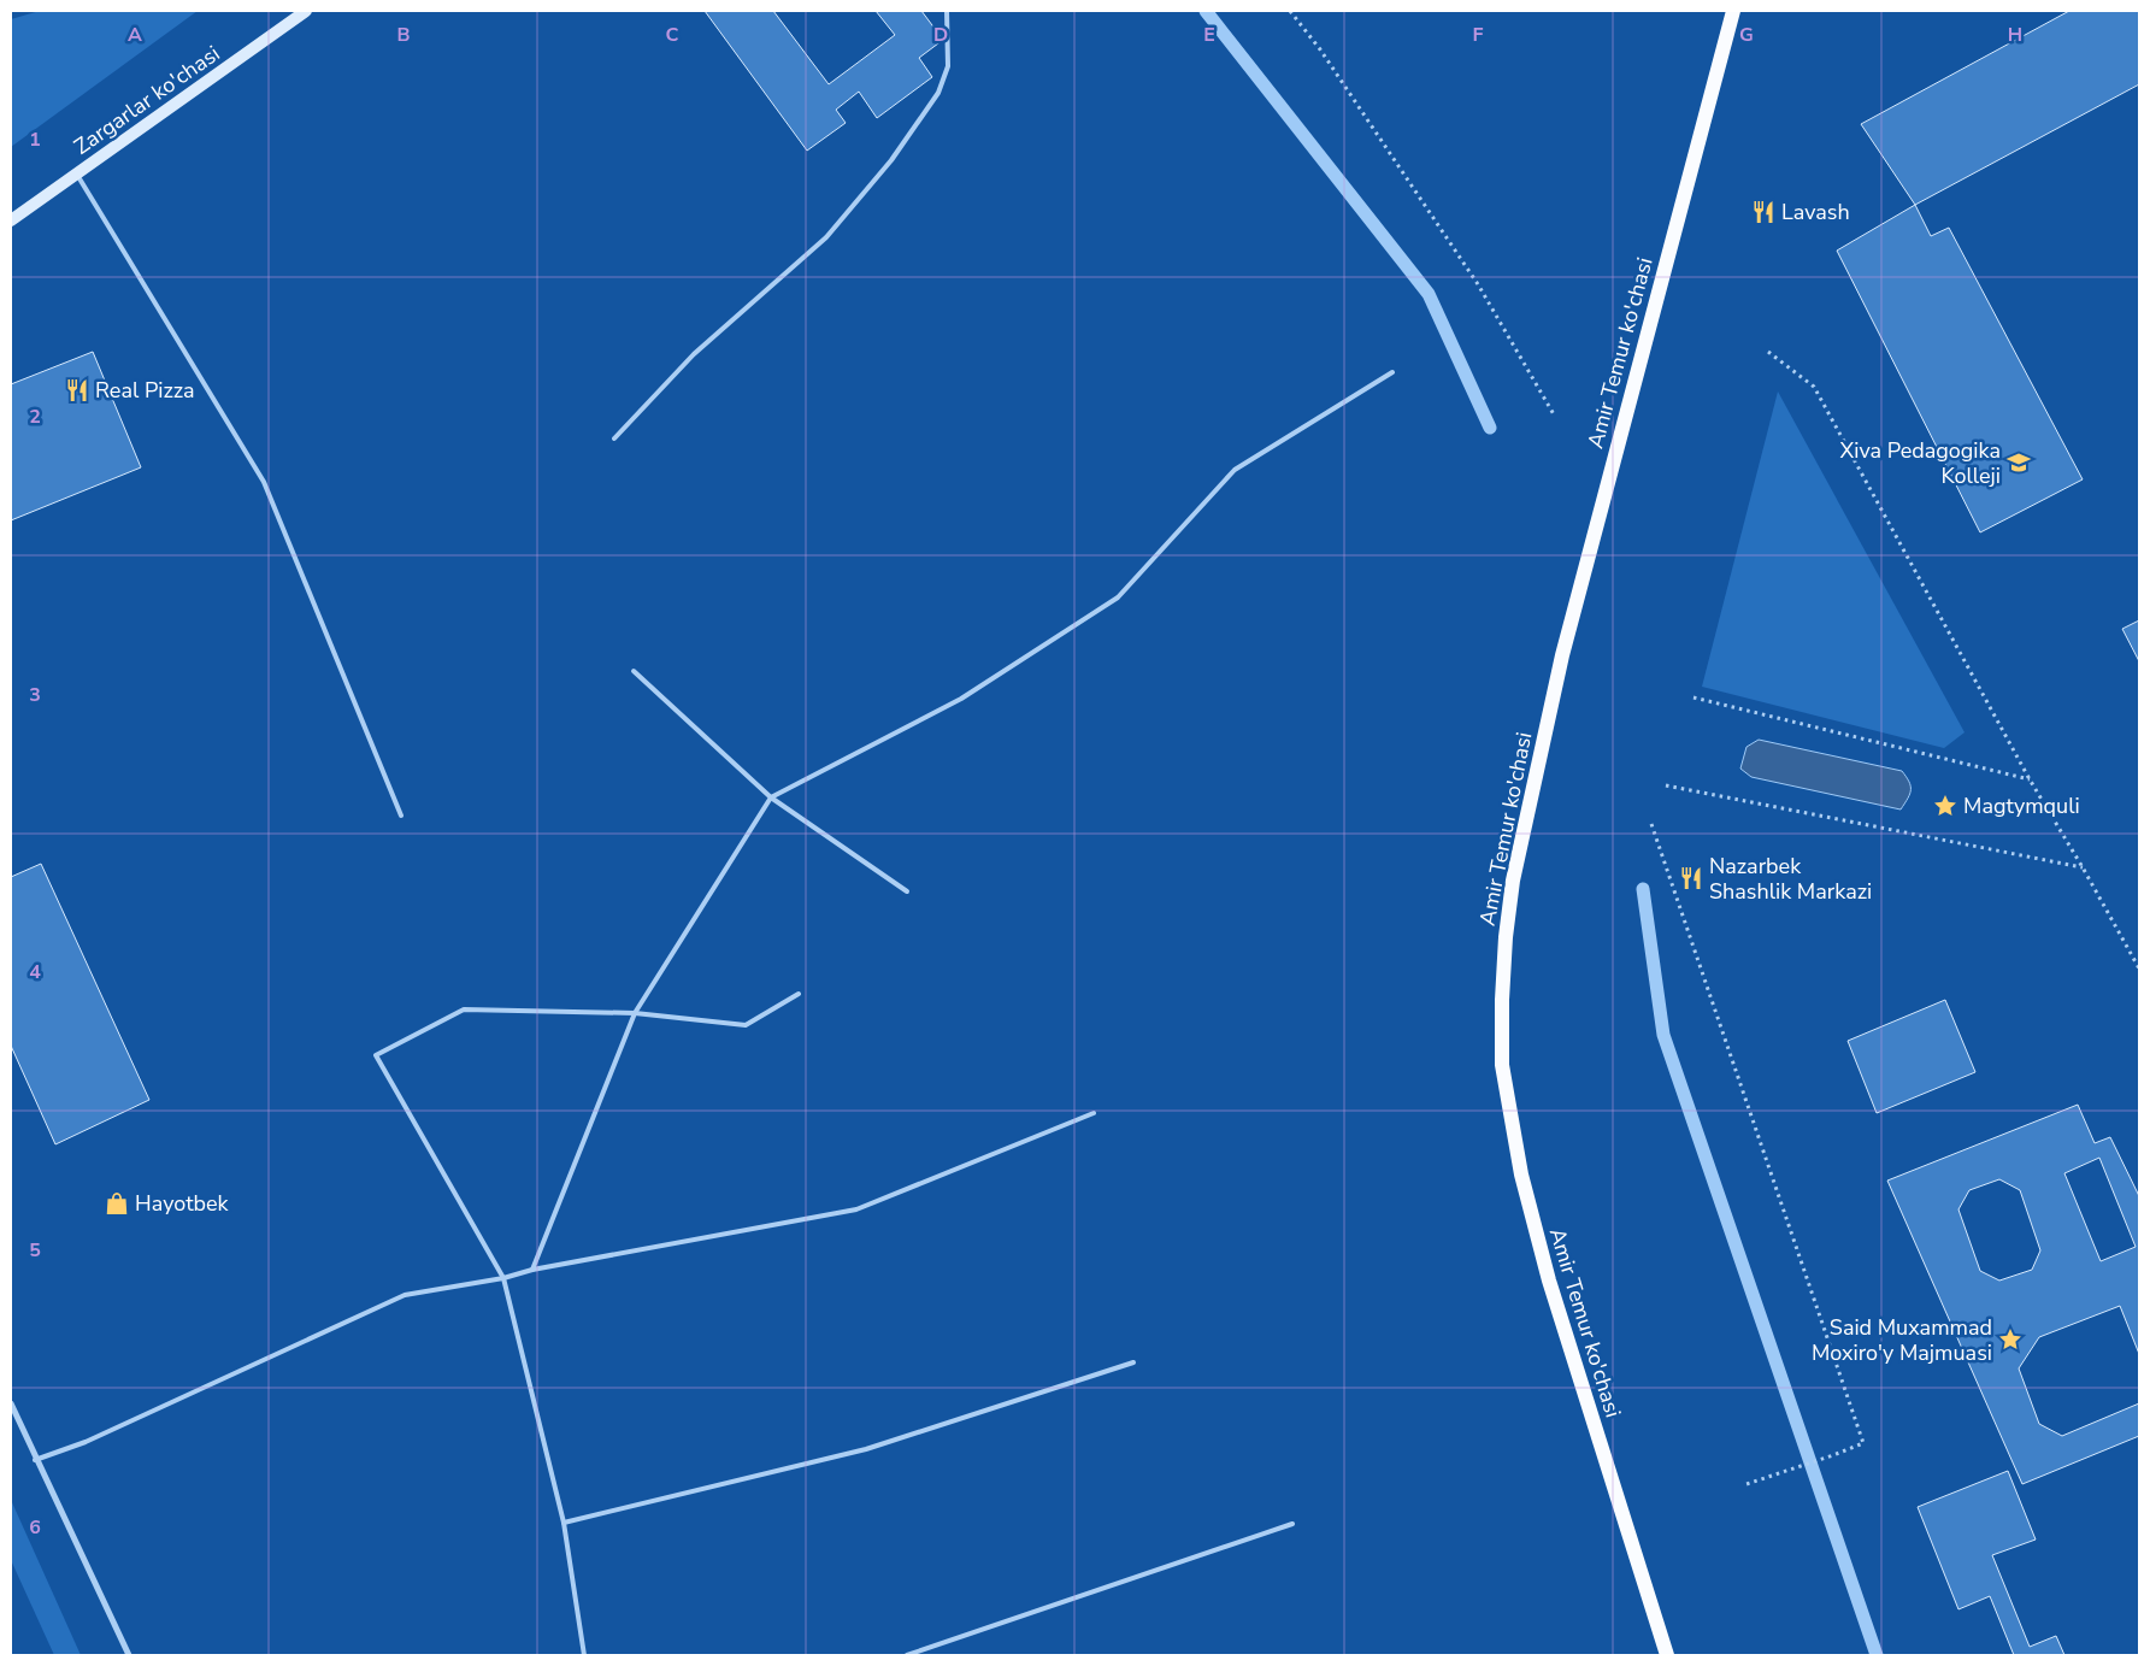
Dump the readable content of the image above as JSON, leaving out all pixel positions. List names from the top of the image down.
{
  "streets": {
    "main road": ["Zargarlar ko'chasi", "Amir Temur ko'chasi"]
  },
  "places": {
    "restaurant": ["Lavash", "Real Pizza", "Nazarbek Shashlik Markazi"],
    "school or university": ["Xiva Pedagogika Kolleji"],
    "place": ["Magtymquli", "Said Muxammad Moxiro'y Majmuasi"],
    "shop": ["Hayotbek"]
  },
  "grid": {
    "columns": [
      "A",
      "B",
      "C",
      "D",
      "E",
      "F",
      "G",
      "H"
    ],
    "rows": [
      "1",
      "2",
      "3",
      "4",
      "5",
      "6"
    ]
  }
}
